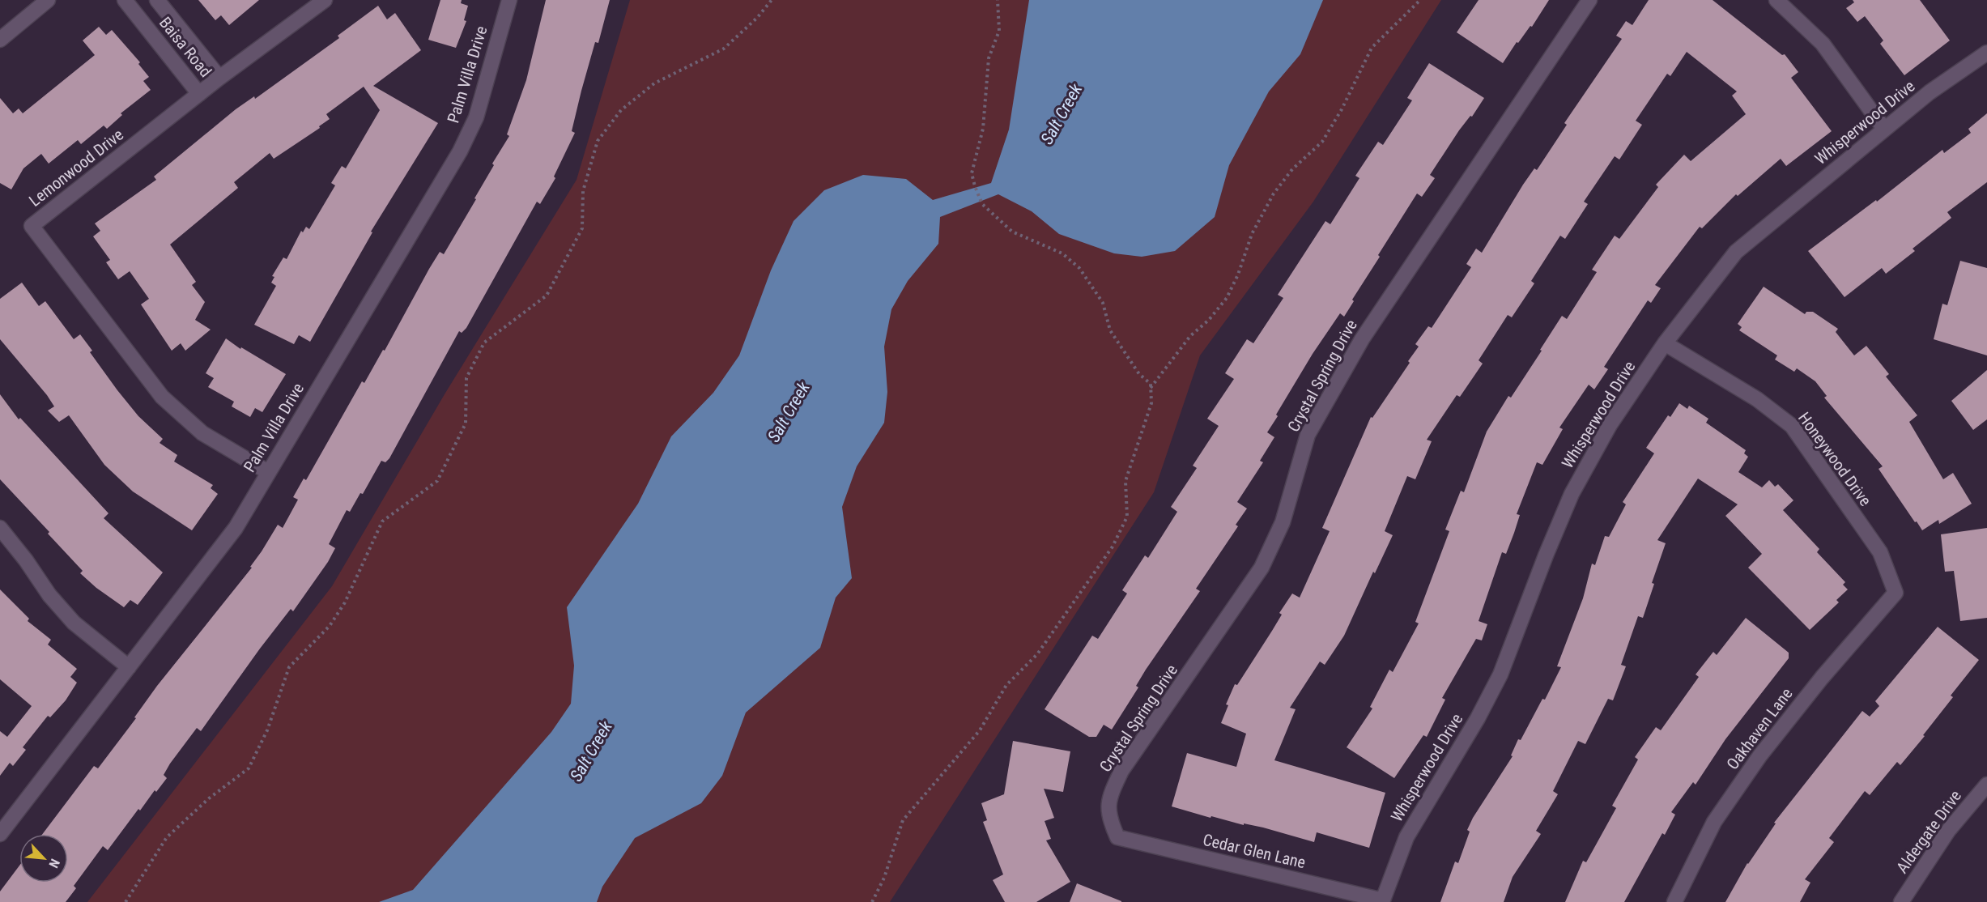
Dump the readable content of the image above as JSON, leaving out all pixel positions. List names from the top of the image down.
{
  "streets": {
    "street": [
      "Baisa Road",
      "Palm Villa Drive",
      "Whisperwood Drive",
      "Lemonwood Drive",
      "Crystal Spring Drive",
      "Honeywood Drive",
      "Oakhaven Lane",
      "Aldergate Drive",
      "Cedar Glen Lane"
    ]
  },
  "crossings": [
    ["Baisa Road", "Lemonwood Drive"],
    ["Palm Villa Drive", "Lemonwood Drive"],
    ["Whisperwood Drive", "Honeywood Drive"],
    ["Whisperwood Drive", "Cedar Glen Lane"],
    ["Crystal Spring Drive", "Cedar Glen Lane"],
    ["Honeywood Drive", "Oakhaven Lane"]
  ],
  "water": ["Salt Creek"],
  "north": "bottom right"
}
